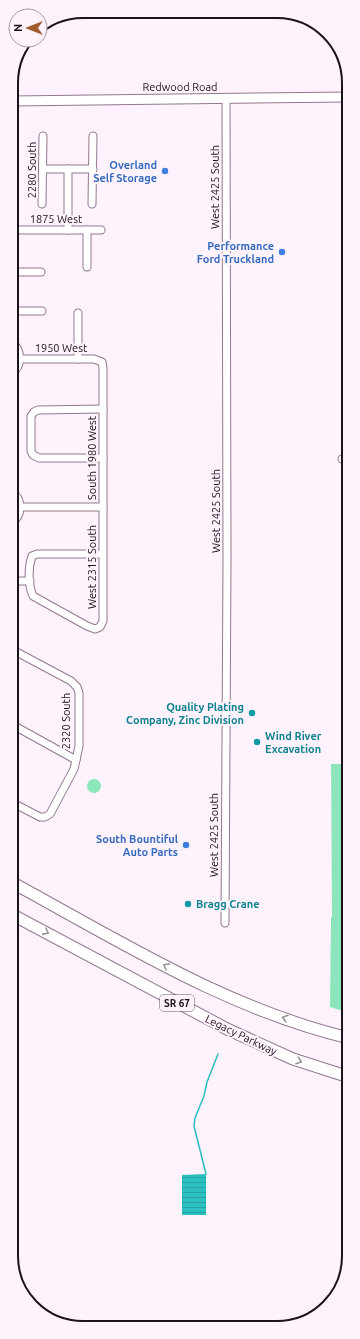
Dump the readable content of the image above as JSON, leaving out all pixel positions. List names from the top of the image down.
{
  "streets": {
    "highway": ["SR 67", "Legacy Parkway"],
    "main road": ["Redwood Road"],
    "street": [
      "2280 South",
      "West 2425 South",
      "1875 West",
      "1950 West",
      "South 1980 West",
      "West 2315 South",
      "2320 South"
    ]
  },
  "crossings": [
    ["Redwood Road", "West 2425 South"],
    ["1950 West", "South 1980 West"],
    ["South 1980 West", "West 2315 South"]
  ],
  "places": [
    "Overland Self Storage",
    "Performance Ford Truckland",
    "Quality Plating Company, Zinc Division",
    "Wind River Excavation",
    "South Bountiful Auto Parts",
    "Bragg Crane"
  ],
  "north": "left"
}
